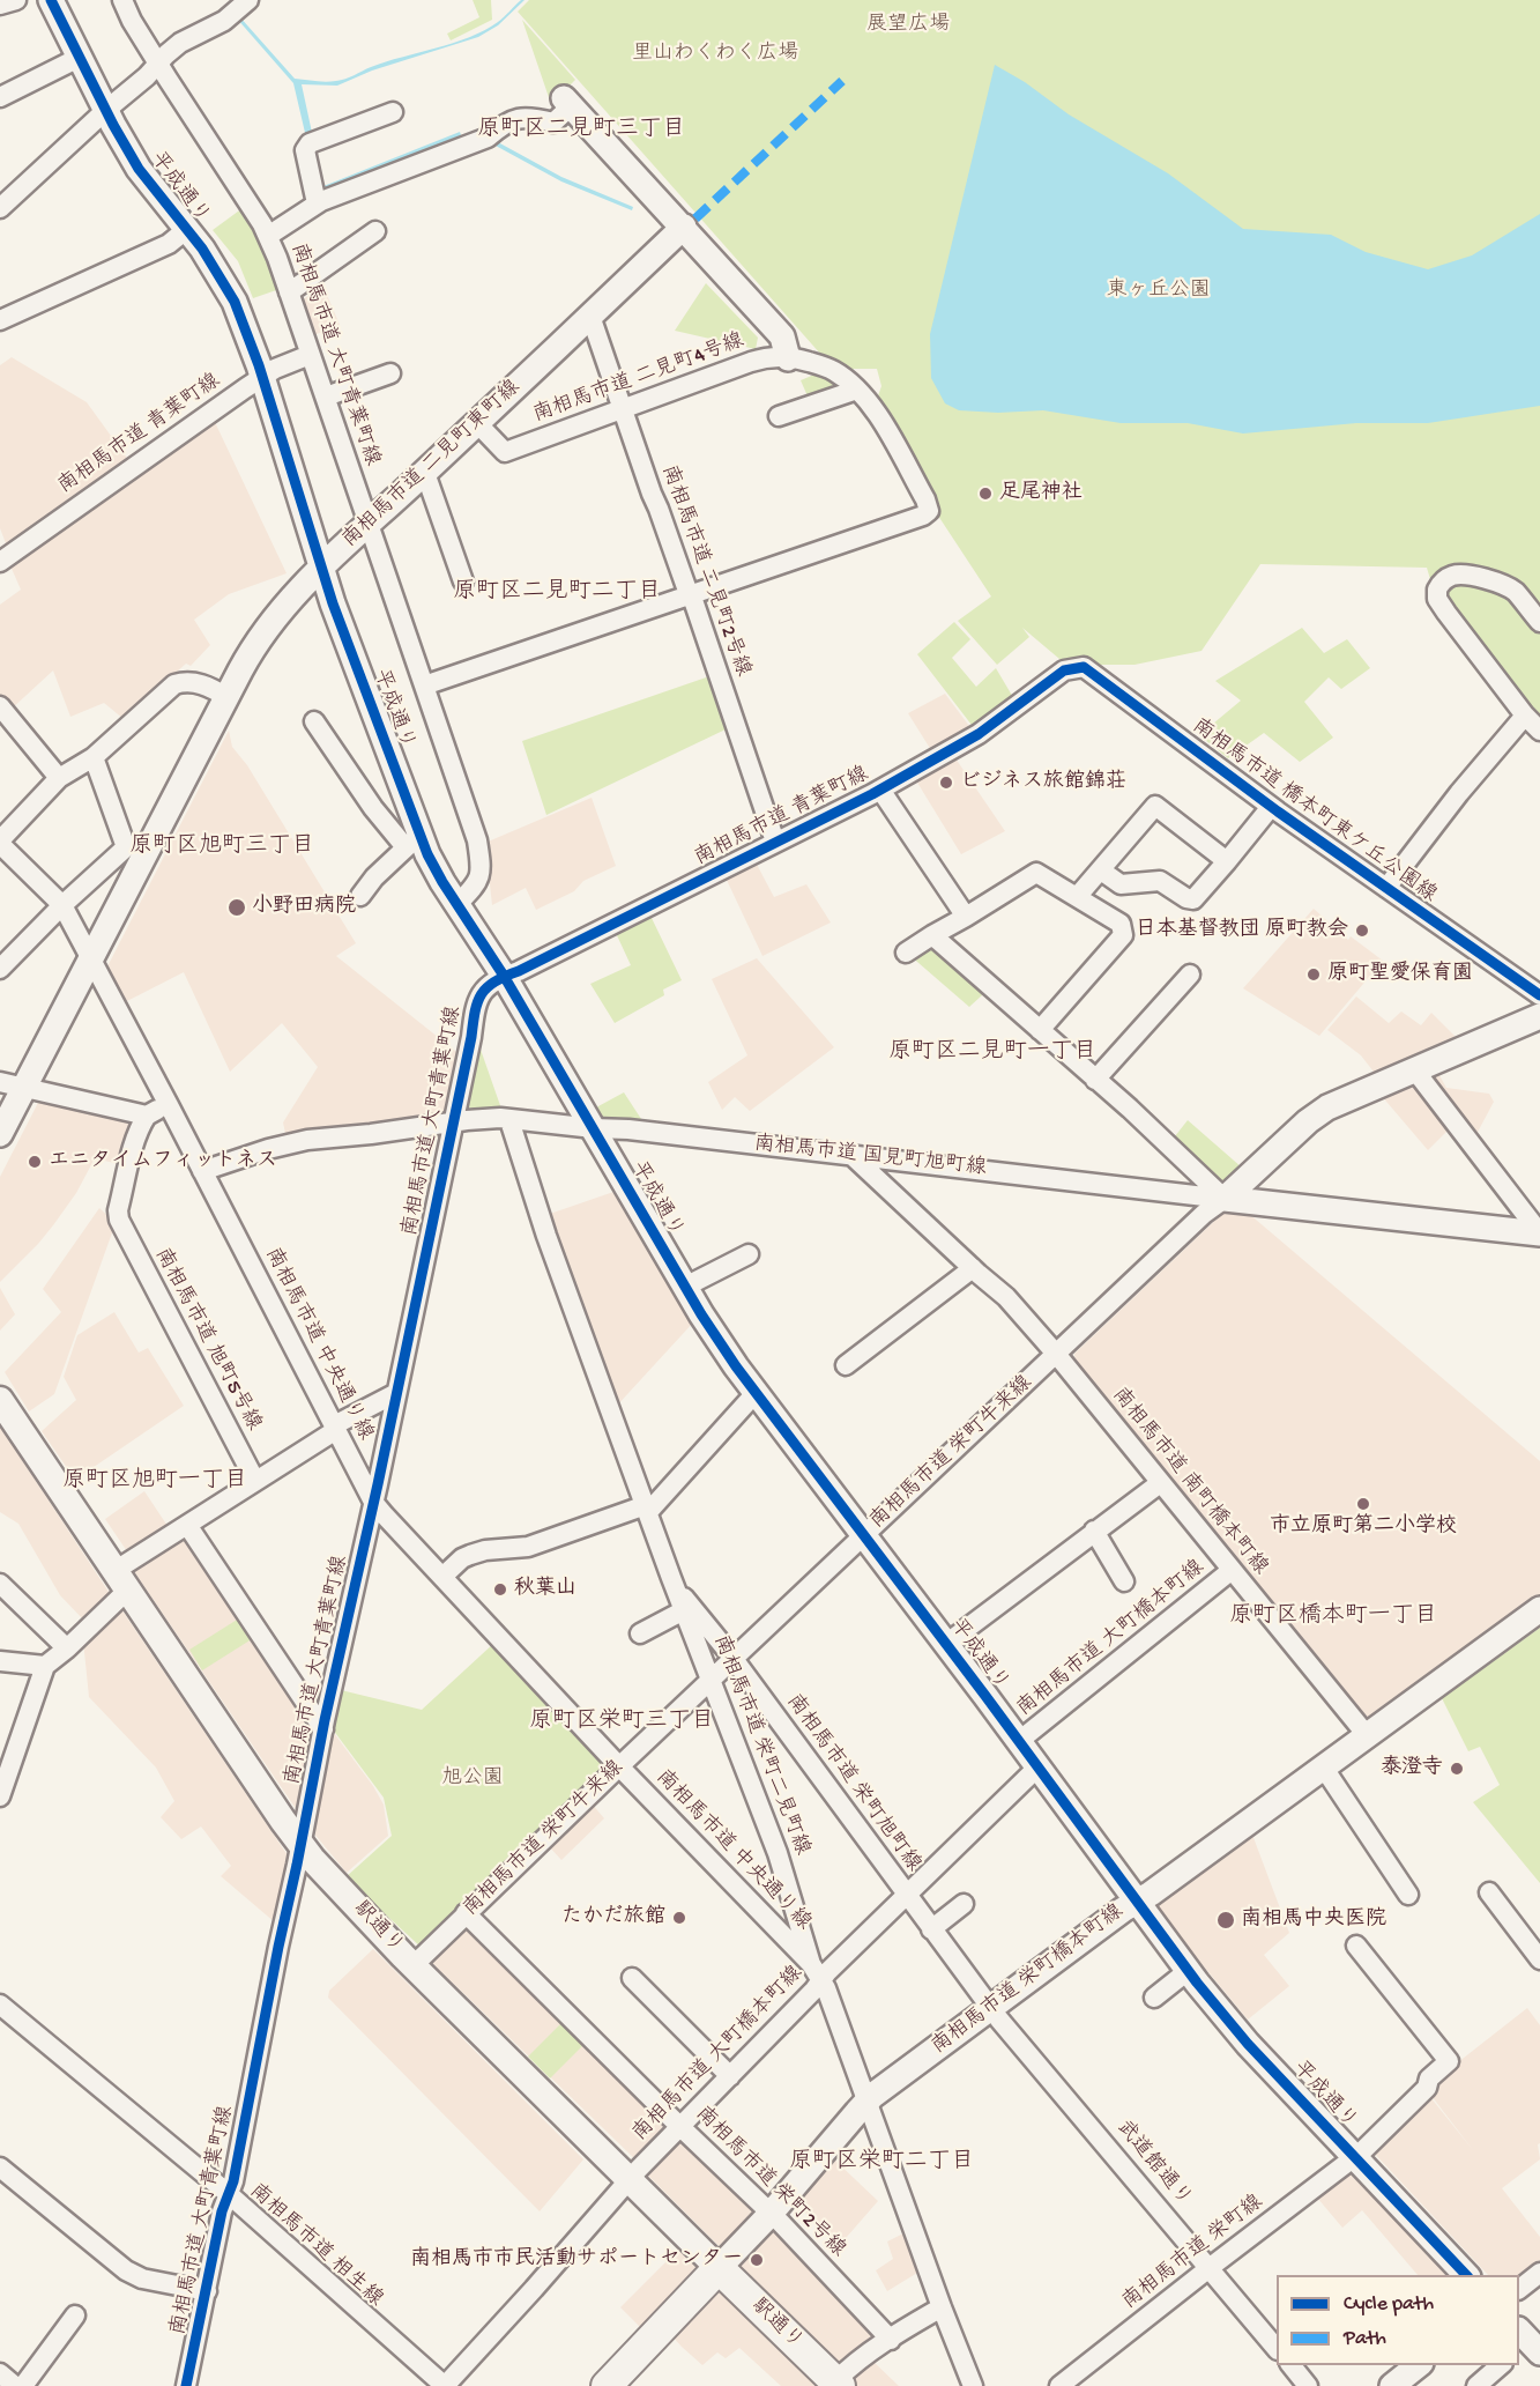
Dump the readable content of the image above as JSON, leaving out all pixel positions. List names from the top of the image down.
{
  "streets": {
    "main road": ["駅通り"],
    "street": [
      "平成通り",
      "南相馬市道 大町青葉町線",
      "南相馬市道 二見町4号線",
      "南相馬市道 青葉町線",
      "南相馬市道 二見町東町線",
      "南相馬市道 二見町2号線",
      "南相馬市道 橋本町東ケ丘公園線",
      "南相馬市道 国見町旭町線",
      "南相馬市道 旭町5号線",
      "南相馬市道 中央通り線",
      "南相馬市道 栄町牛来線",
      "南相馬市道 南町橋本町線",
      "南相馬市道 大町橋本町線",
      "南相馬市道 栄町二見町線",
      "南相馬市道 栄町旭町線",
      "南相馬市道 栄町橋本町線",
      "武道館通り",
      "南相馬市道 栄町2号線",
      "南相馬市道 相生線",
      "南相馬市道 栄町線"
    ]
  },
  "crossings": [
    ["平成通り", "南相馬市道 大町青葉町線"],
    ["平成通り", "南相馬市道 青葉町線"],
    ["平成通り", "南相馬市道 二見町東町線"],
    ["平成通り", "南相馬市道 国見町旭町線"],
    ["平成通り", "南相馬市道 栄町牛来線"],
    ["平成通り", "南相馬市道 大町橋本町線"],
    ["平成通り", "南相馬市道 栄町橋本町線"],
    ["平成通り", "南相馬市道 栄町線"],
    ["南相馬市道 大町青葉町線", "南相馬市道 青葉町線"],
    ["南相馬市道 大町青葉町線", "南相馬市道 二見町東町線"],
    ["南相馬市道 大町青葉町線", "南相馬市道 国見町旭町線"],
    ["南相馬市道 大町青葉町線", "南相馬市道 中央通り線"],
    ["南相馬市道 大町青葉町線", "駅通り"],
    ["南相馬市道 大町青葉町線", "南相馬市道 相生線"],
    ["南相馬市道 二見町4号線", "南相馬市道 二見町東町線"],
    ["南相馬市道 二見町4号線", "南相馬市道 二見町2号線"],
    ["南相馬市道 青葉町線", "南相馬市道 二見町2号線"],
    ["南相馬市道 青葉町線", "南相馬市道 橋本町東ケ丘公園線"],
    ["南相馬市道 二見町東町線", "南相馬市道 二見町2号線"],
    ["南相馬市道 二見町東町線", "南相馬市道 中央通り線"],
    ["南相馬市道 国見町旭町線", "南相馬市道 中央通り線"],
    ["南相馬市道 国見町旭町線", "南相馬市道 栄町牛来線"],
    ["南相馬市道 国見町旭町線", "南相馬市道 南町橋本町線"],
    ["南相馬市道 国見町旭町線", "南相馬市道 栄町二見町線"],
    ["南相馬市道 中央通り線", "南相馬市道 栄町牛来線"],
    ["南相馬市道 中央通り線", "南相馬市道 大町橋本町線"],
    ["南相馬市道 中央通り線", "南相馬市道 栄町二見町線"],
    ["南相馬市道 栄町牛来線", "南相馬市道 南町橋本町線"],
    ["南相馬市道 栄町牛来線", "南相馬市道 栄町二見町線"],
    ["南相馬市道 栄町牛来線", "南相馬市道 栄町旭町線"],
    ["南相馬市道 栄町牛来線", "駅通り"],
    ["南相馬市道 栄町牛来線", "南相馬市道 栄町2号線"],
    ["南相馬市道 南町橋本町線", "南相馬市道 大町橋本町線"],
    ["南相馬市道 南町橋本町線", "南相馬市道 栄町橋本町線"],
    ["南相馬市道 大町橋本町線", "南相馬市道 栄町二見町線"],
    ["南相馬市道 大町橋本町線", "南相馬市道 栄町旭町線"],
    ["南相馬市道 大町橋本町線", "駅通り"],
    ["南相馬市道 大町橋本町線", "南相馬市道 栄町2号線"],
    ["南相馬市道 大町橋本町線", "南相馬市道 相生線"],
    ["南相馬市道 栄町二見町線", "南相馬市道 栄町旭町線"],
    ["南相馬市道 栄町二見町線", "南相馬市道 栄町橋本町線"],
    ["南相馬市道 栄町旭町線", "南相馬市道 栄町橋本町線"],
    ["南相馬市道 栄町旭町線", "武道館通り"],
    ["駅通り", "南相馬市道 栄町橋本町線"],
    ["南相馬市道 栄町橋本町線", "武道館通り"],
    ["南相馬市道 栄町橋本町線", "南相馬市道 栄町2号線"],
    ["武道館通り", "南相馬市道 栄町線"]
  ],
  "districts": [
    "原町区二見町三丁目",
    "原町区二見町二丁目",
    "原町区旭町三丁目",
    "原町区二見町一丁目",
    "原町区旭町一丁目",
    "原町区橋本町一丁目",
    "原町区栄町三丁目",
    "原町区栄町二丁目"
  ],
  "parks": [
    "展望広場",
    "里山わくわく広場",
    "東ヶ丘公園",
    "旭公園"
  ],
  "places": [
    "足尾神社",
    "ビジネス旅館錦荘",
    "小野田病院",
    "日本基督教団 原町教会",
    "原町聖愛保育園",
    "エニタイムフィットネス",
    "市立原町第二小学校",
    "秋葉山",
    "泰澄寺",
    "たかだ旅館",
    "南相馬中央医院",
    "南相馬市市民活動サポートセンター"
  ],
  "legend": ["Cycle path", "Path"]
}
